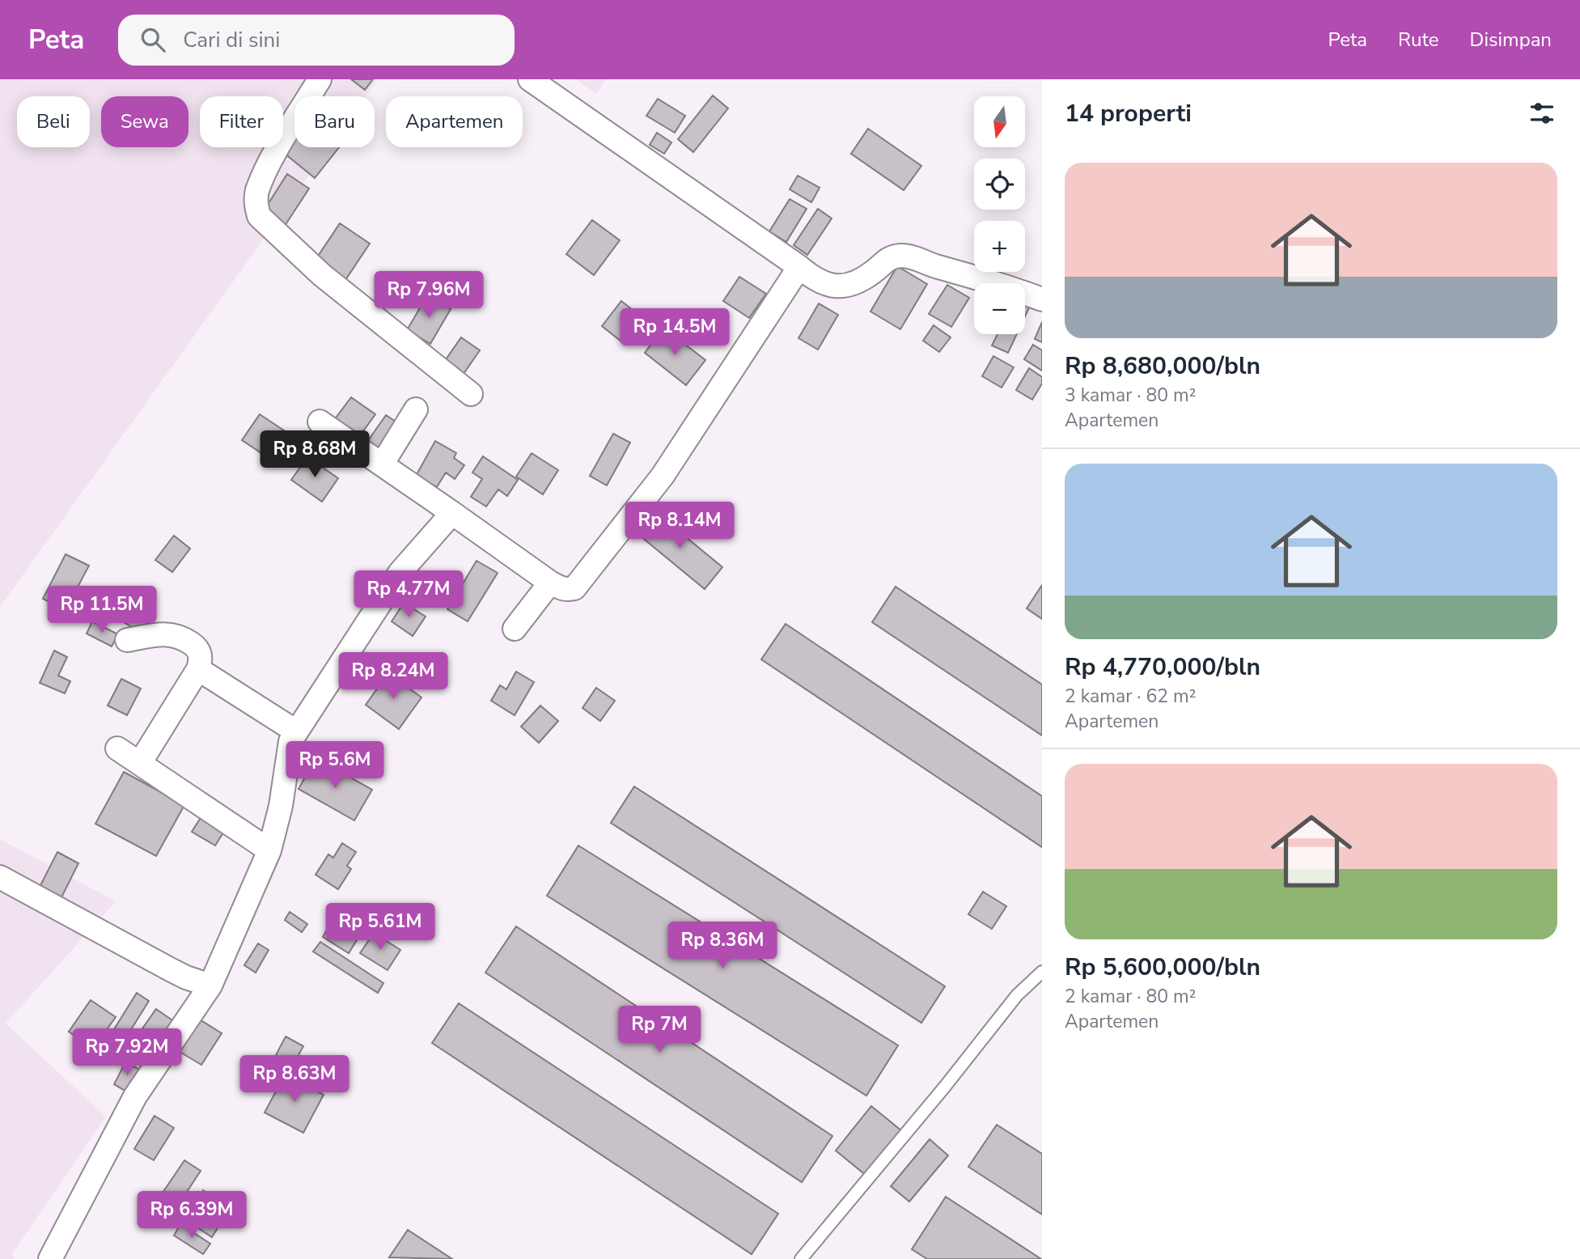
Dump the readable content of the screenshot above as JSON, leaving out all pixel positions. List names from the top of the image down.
{
  "north": "bottom",
  "page": {
    "header": "Peta",
    "search": "Cari di sini",
    "nav": ["Peta", "Rute", "Disimpan"],
    "heading": "14 properti",
    "map_buttons": ["+", "−"],
    "chip": [
      "Beli",
      "Sewa",
      "Filter",
      "Baru",
      "Apartemen"
    ],
    "list": [
      {
        "name": "Rp 8,680,000/bln",
        "note": "3 kamar · 80 m² · Apartemen"
      },
      {
        "name": "Rp 4,770,000/bln",
        "note": "2 kamar · 62 m² · Apartemen"
      },
      {
        "name": "Rp 5,600,000/bln",
        "note": "2 kamar · 80 m² · Apartemen"
      }
    ],
    "price": [
      "Rp 7.96M",
      "Rp 14.5M",
      "Rp 8.68M",
      "Rp 8.14M",
      "Rp 4.77M",
      "Rp 11.5M",
      "Rp 8.24M",
      "Rp 5.6M",
      "Rp 5.61M",
      "Rp 8.36M",
      "Rp 7M",
      "Rp 7.92M",
      "Rp 8.63M",
      "Rp 6.39M"
    ]
  }
}
